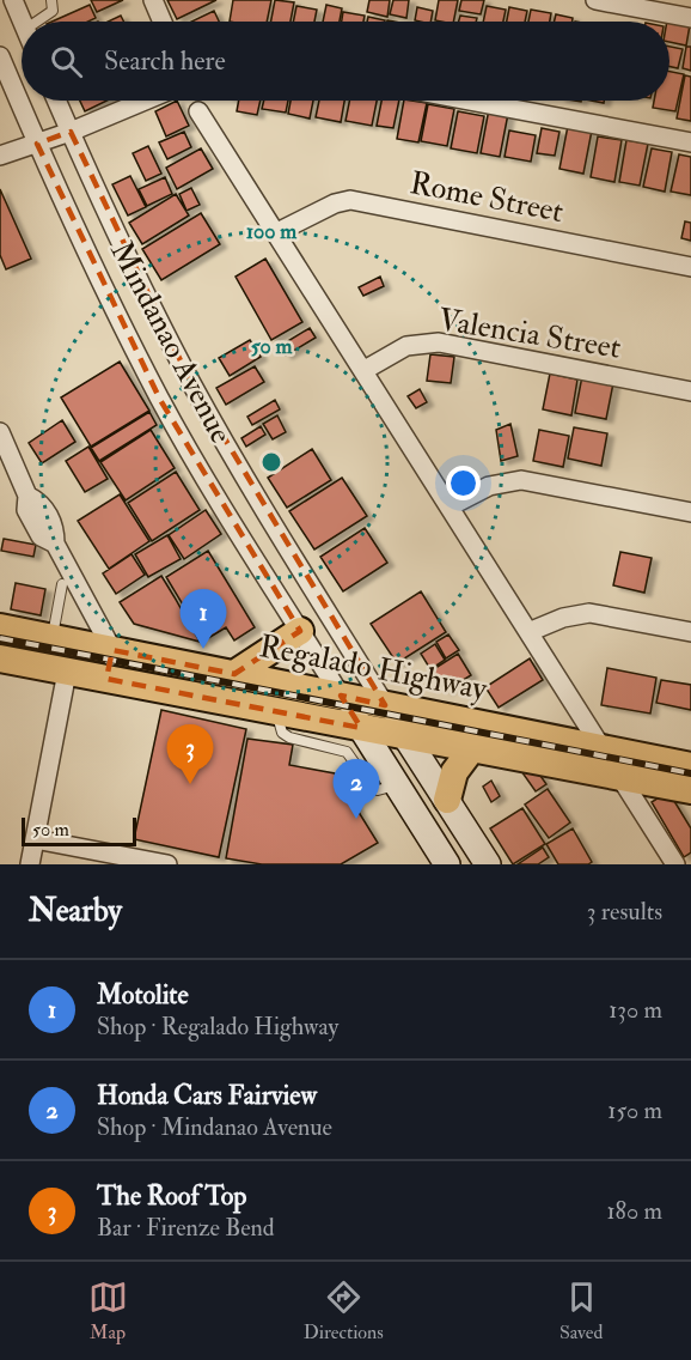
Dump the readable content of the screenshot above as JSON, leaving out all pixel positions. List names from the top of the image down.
{
  "streets": {
    "main road": ["Mindanao Avenue", "Regalado Highway"],
    "street": ["Rome Street", "Valencia Street"]
  },
  "crossings": [
    ["Mindanao Avenue", "Regalado Highway"]
  ],
  "scale_bar": "50 m",
  "page": {
    "search": "Search here",
    "pins": ["1", "3", "2"],
    "scale": "50 m",
    "heading": ["Nearby", "3 results"],
    "list": [
      {
        "mark": "1",
        "name": "Motolite",
        "note": "Shop · Regalado Highway",
        "value": "130 m"
      },
      {
        "mark": "2",
        "name": "Honda Cars Fairview",
        "note": "Shop · Mindanao Avenue",
        "value": "150 m"
      },
      {
        "mark": "3",
        "name": "The Roof Top",
        "note": "Bar · Firenze Bend",
        "value": "180 m"
      }
    ],
    "nav": ["Map", "Directions", "Saved"]
  },
  "rings": ["100 m", "50 m"]
}
